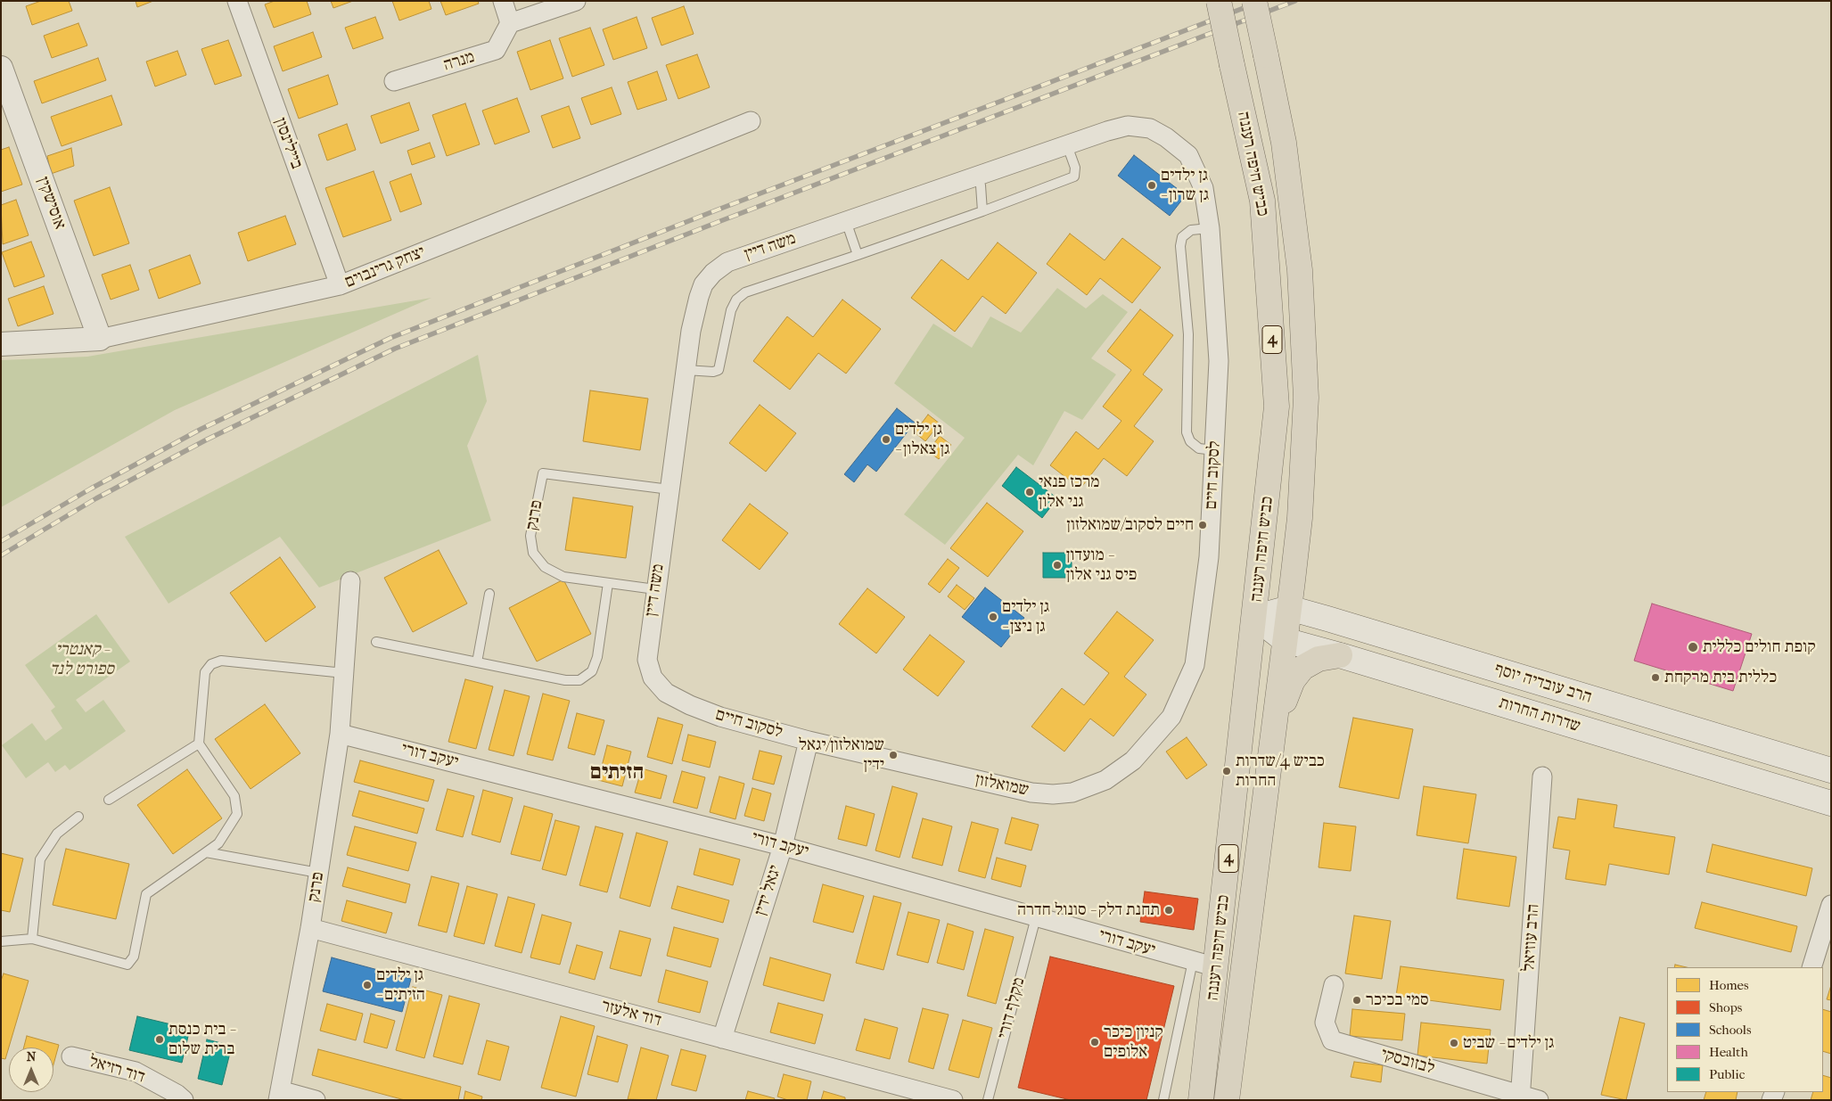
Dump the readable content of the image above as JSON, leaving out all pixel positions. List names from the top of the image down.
{
  "streets": {
    "highway": ["כביש חיפה רעננה", "4"],
    "main road": ["הרב עובדיה יוסף", "שדרות החרות"],
    "street": [
      "מנרה",
      "ביילינסון",
      "אוסישקין",
      "משה דיין",
      "יצחק גרינבוים",
      "לסקוב חיים",
      "פרנק",
      "יעקב דורי",
      "שמואלזון",
      "יגאל ידין",
      "הרב עוזיאל",
      "דוד אלעזר",
      "לבזובסקי",
      "דוד רזיאל"
    ],
    "lane": ["מקלף דורי"]
  },
  "crossings": [
    ["ביילינסון", "יצחק גרינבוים"],
    ["כביש חיפה רעננה", "הרב עובדיה יוסף"],
    ["כביש חיפה רעננה", "שדרות החרות"],
    ["כביש חיפה רעננה", "יעקב דורי"],
    ["אוסישקין", "יצחק גרינבוים"],
    ["משה דיין", "לסקוב חיים"],
    ["משה דיין", "פרנק"],
    ["לסקוב חיים", "שמואלזון"],
    ["לסקוב חיים", "יגאל ידין"],
    ["פרנק", "יעקב דורי"],
    ["פרנק", "דוד אלעזר"],
    ["יעקב דורי", "יגאל ידין"],
    ["יעקב דורי", "מקלף דורי"],
    ["שמואלזון", "יגאל ידין"],
    ["יגאל ידין", "דוד אלעזר"],
    ["הרב עוזיאל", "לבזובסקי"]
  ],
  "districts": ["הזיתים"],
  "parks": ["קאנטרי - ספורט לנד"],
  "places": [
    "גן ילדים - גן שרון",
    "גן ילדים - גן צאלון",
    "מרכז פנאי גני אלון",
    "חיים לסקוב/שמואלזון",
    "מועדון - פיס גני אלון",
    "גן ילדים - גן ניצן",
    "קופת חולים כללית",
    "כללית בית מרקחת",
    "שמואלזון/יגאל ידין",
    "כביש 4/שדרות החרות",
    "תחנת דלק - סונול חדרה",
    "גן ילדים - הזיתים",
    "סמי בכיכר",
    "בית כנסת - ברית שלום",
    "קניון כיכר אלופים",
    "גן ילדים - שביט"
  ],
  "legend": [
    "Homes",
    "Shops",
    "Schools",
    "Health",
    "Public"
  ],
  "north": "top"
}
